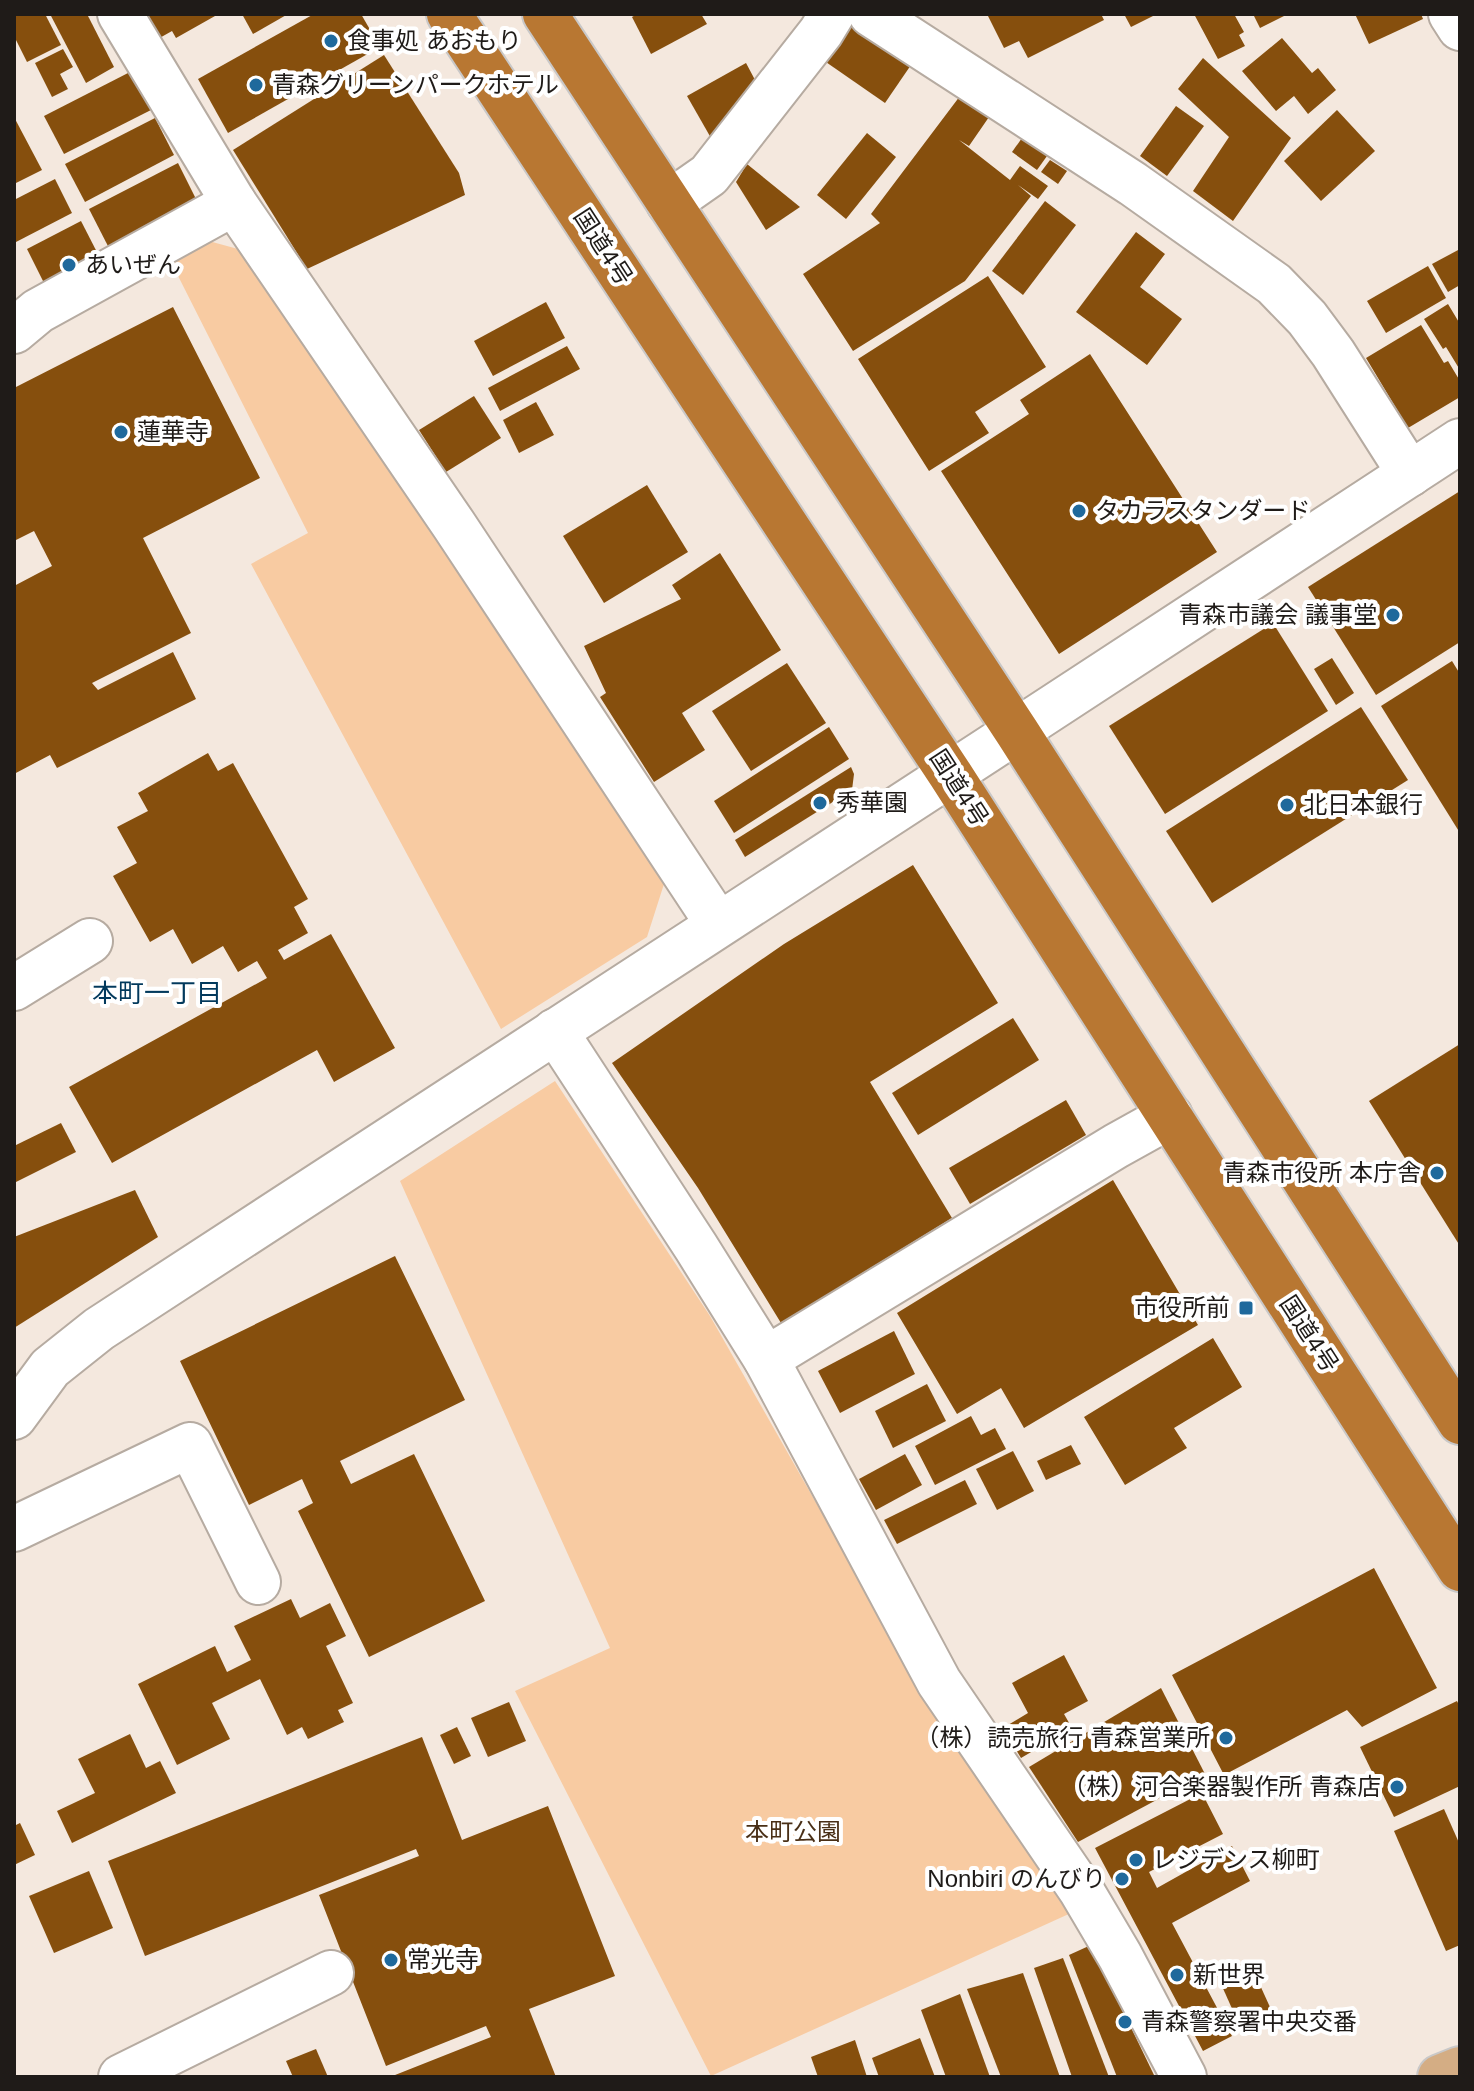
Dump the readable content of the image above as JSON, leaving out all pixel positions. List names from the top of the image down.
{
  "streets": {
    "highway": ["国道4号"]
  },
  "districts": ["本町一丁目"],
  "parks": ["本町公園"],
  "places": {
    "other": [
      "食事処 あおもり",
      "青森グリーンパークホテル",
      "あいぜん",
      "蓮華寺",
      "タカラスタンダード",
      "青森市議会 議事堂",
      "秀華園",
      "北日本銀行",
      "青森市役所 本庁舎",
      "（株）読売旅行 青森営業所",
      "（株）河合楽器製作所 青森店",
      "レジデンス柳町",
      "Nonbiri のんびり",
      "常光寺",
      "新世界",
      "青森警察署中央交番"
    ],
    "transit": ["市役所前"]
  }
}
